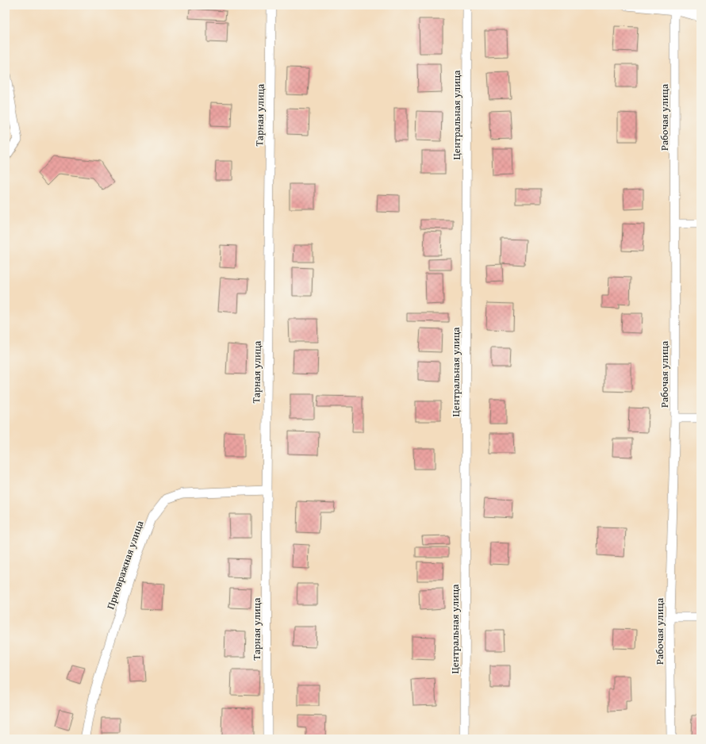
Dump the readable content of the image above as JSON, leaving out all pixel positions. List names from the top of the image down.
{
  "streets": {
    "street": [
      "Тарная улица",
      "Центральная улица",
      "Рабочая улица",
      "Приовражная улица"
    ]
  },
  "crossings": [
    ["Тарная улица", "Приовражная улица"]
  ]
}
